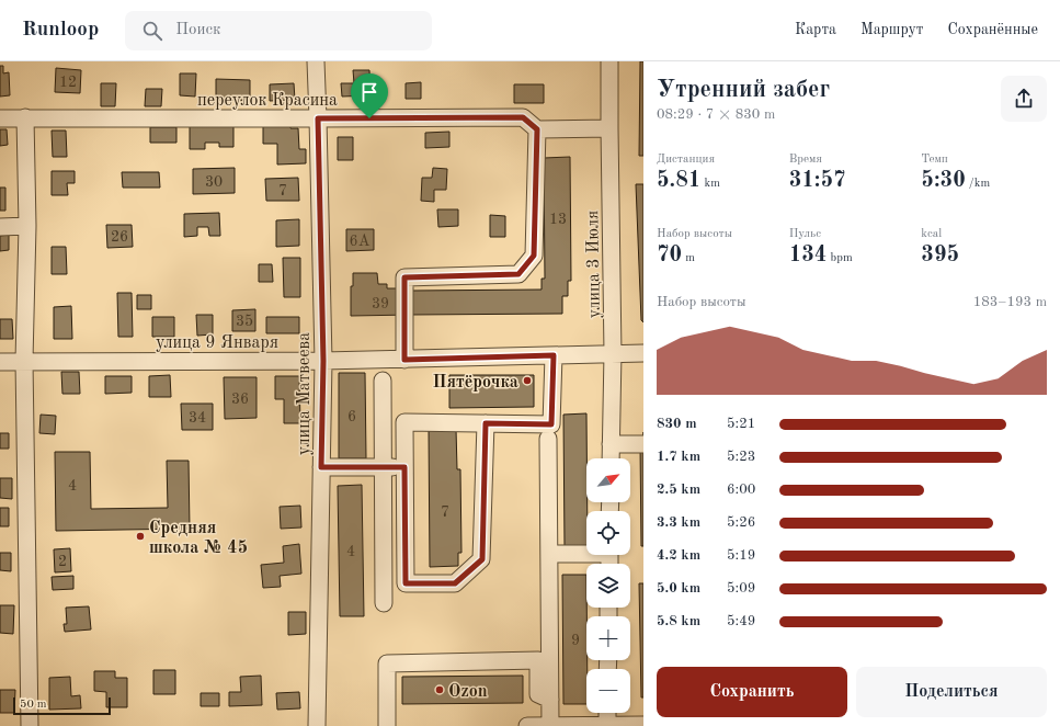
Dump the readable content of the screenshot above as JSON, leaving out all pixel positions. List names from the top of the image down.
{
  "streets": {
    "street": [
      "переулок Красина",
      "улица 3 Июля",
      "улица 9 Января",
      "улица Матвеева"
    ]
  },
  "crossings": [
    ["переулок Красина", "улица Матвеева"],
    ["улица 3 Июля", "улица 9 Января"],
    ["улица 9 Января", "улица Матвеева"]
  ],
  "places": ["Пятёрочка", "Средняя школа № 45", "Ozon"],
  "house_numbers": [
    "12",
    "30",
    "7",
    "13",
    "26",
    "6А",
    "39",
    "35",
    "36",
    "6",
    "34",
    "4",
    "7",
    "4",
    "2",
    "9"
  ],
  "scale_bar": "50 m",
  "north": "top right",
  "page": {
    "header": "Runloop",
    "search": "Поиск",
    "nav": ["Карта", "Маршрут", "Сохранённые"],
    "heading": ["Утренний забег", "08:29 · 7 × 830 m"],
    "stats": [
      ["Дистанция", "5.81 km"],
      ["Время", "31:57"],
      ["Темп", "5:30 /km"],
      ["Набор высоты", "70 m"],
      ["Пульс", "134 bpm"],
      ["kcal", "395"]
    ],
    "chart": ["Набор высоты", "183–193 m"],
    "list": [
      {
        "name": "830 m",
        "note": "5:21"
      },
      {
        "name": "1.7 km",
        "note": "5:23"
      },
      {
        "name": "2.5 km",
        "note": "6:00"
      },
      {
        "name": "3.3 km",
        "note": "5:26"
      },
      {
        "name": "4.2 km",
        "note": "5:19"
      },
      {
        "name": "5.0 km",
        "note": "5:09"
      },
      {
        "name": "5.8 km",
        "note": "5:49"
      }
    ],
    "map_buttons": ["+", "−"],
    "buttons": ["Сохранить", "Поделиться"],
    "scale": "50 m"
  }
}
